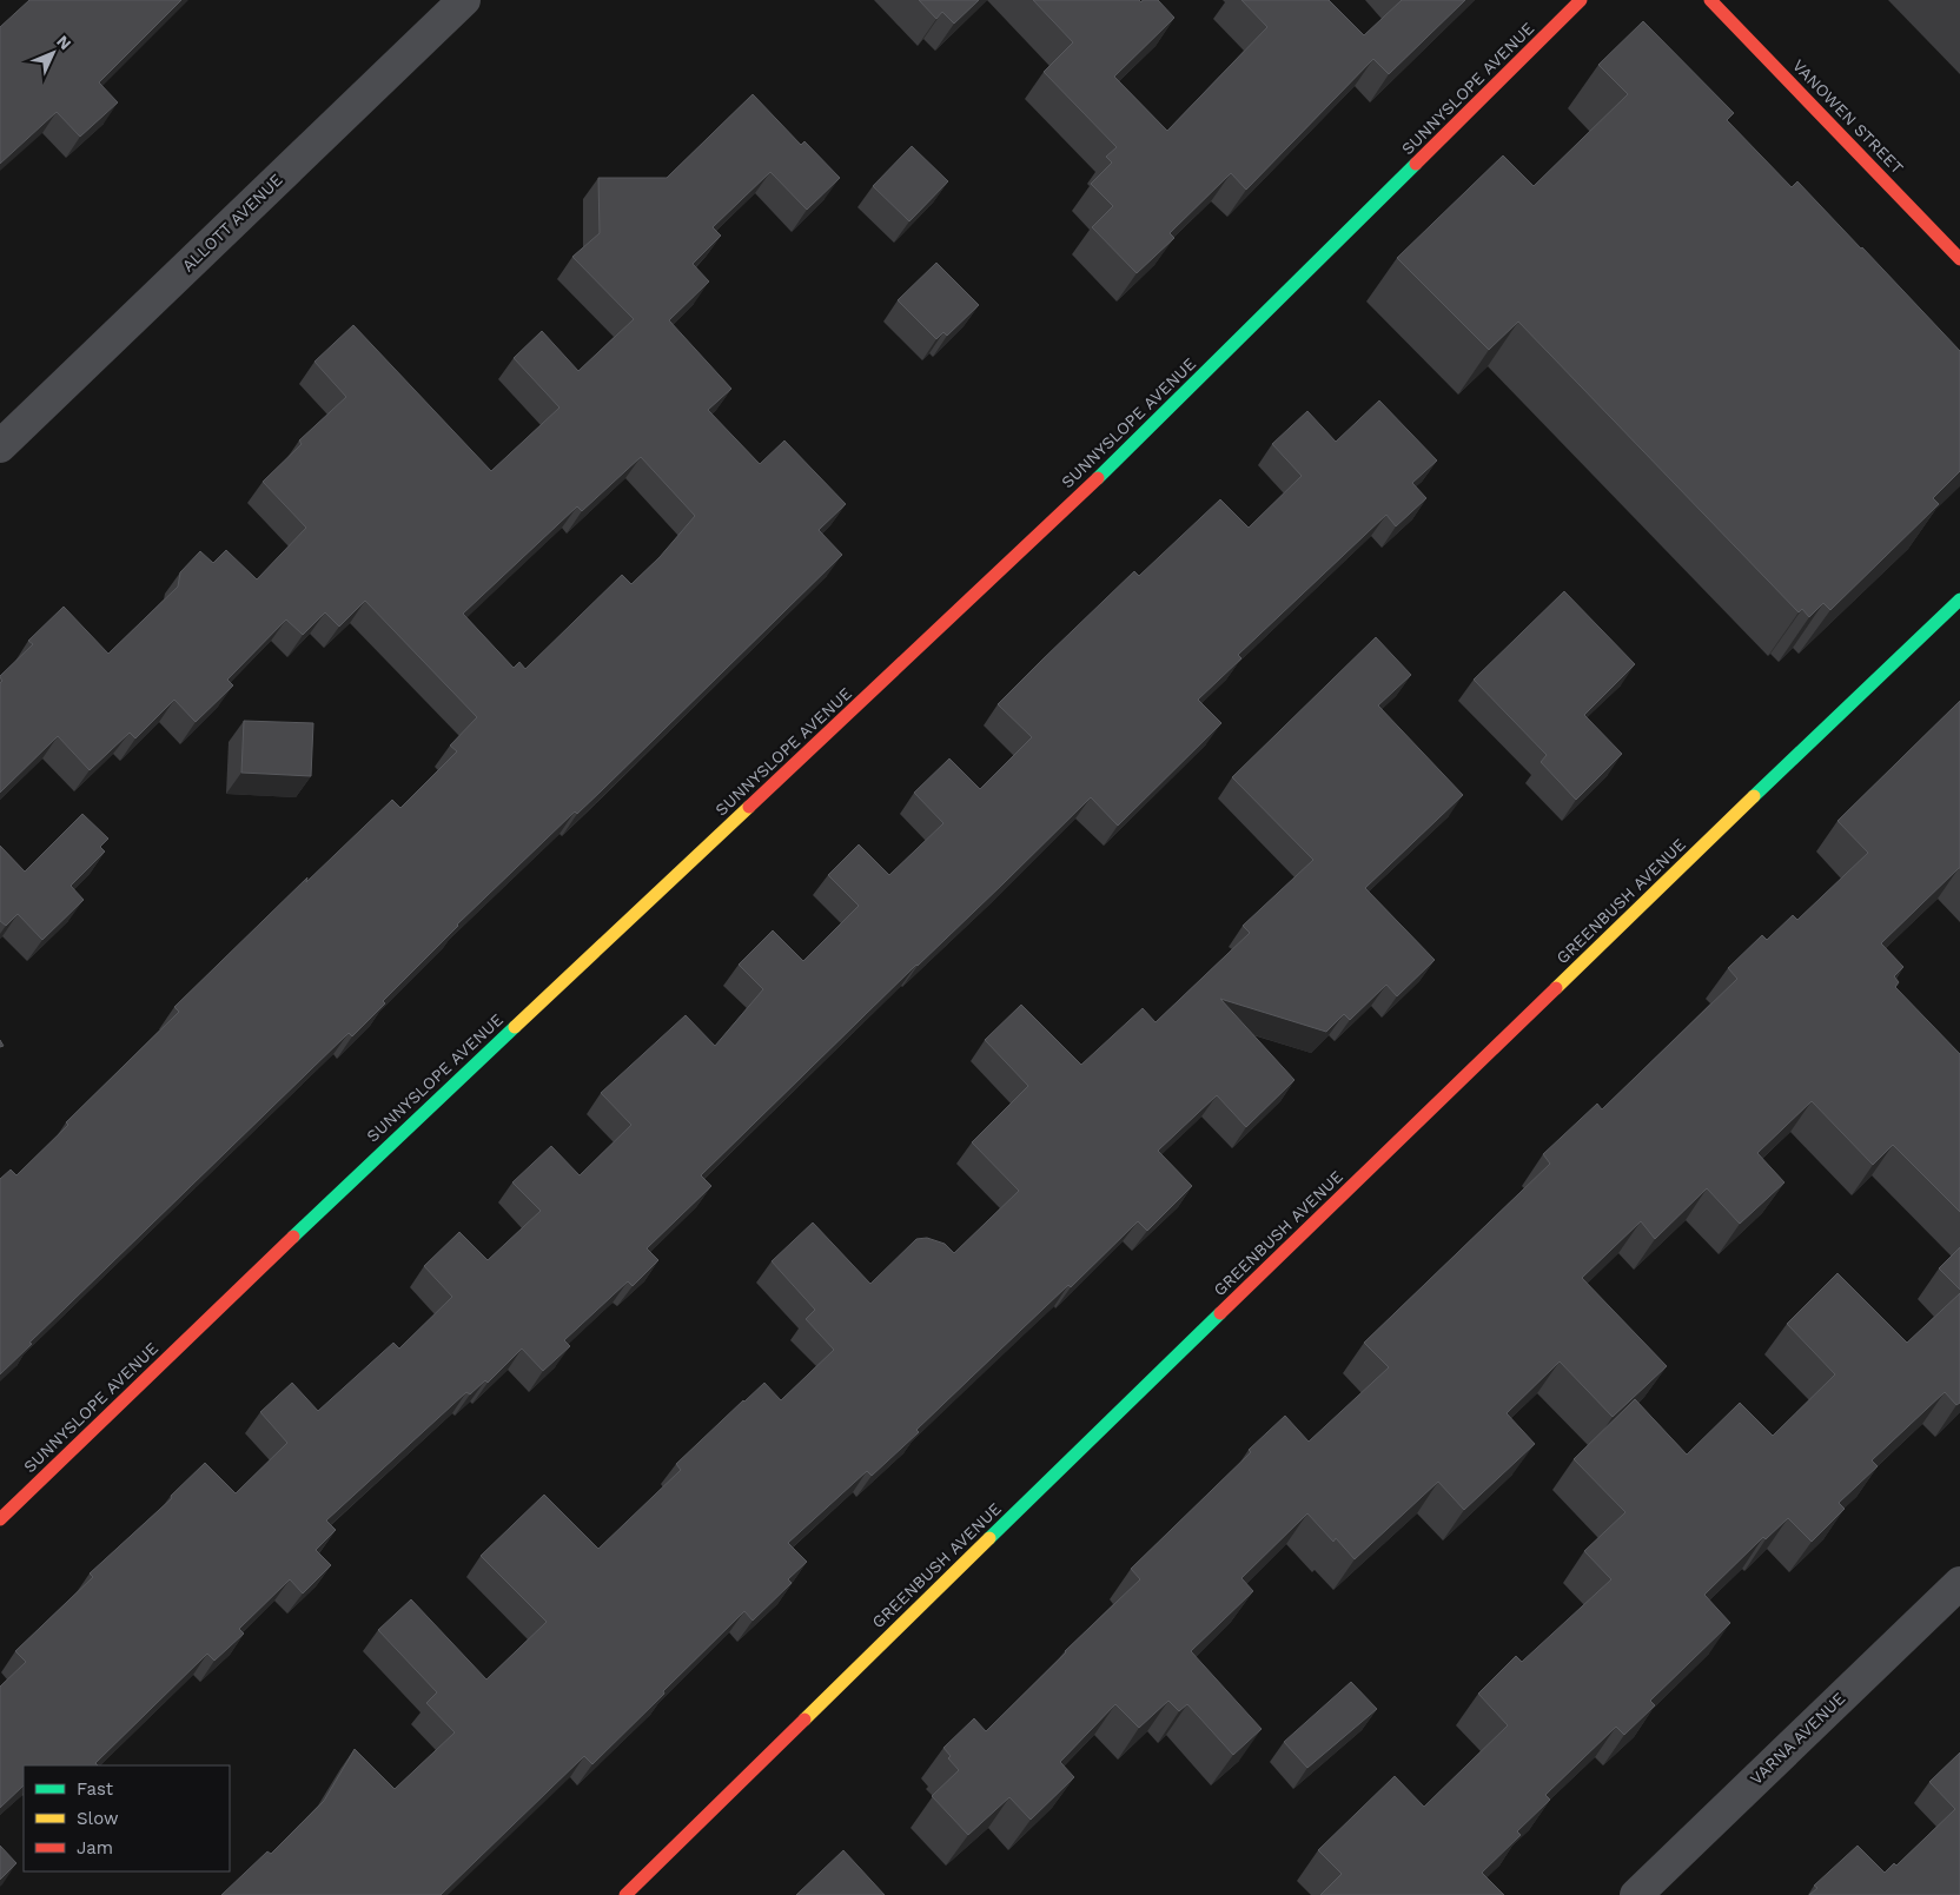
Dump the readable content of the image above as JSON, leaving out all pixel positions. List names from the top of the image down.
{
  "streets": {
    "street": [
      "SUNNYSLOPE AVENUE",
      "VANOWEN STREET",
      "ALLOTT AVENUE",
      "GREENBUSH AVENUE",
      "VARNA AVENUE"
    ]
  },
  "legend": ["Fast", "Slow", "Jam"],
  "north": "top right"
}
